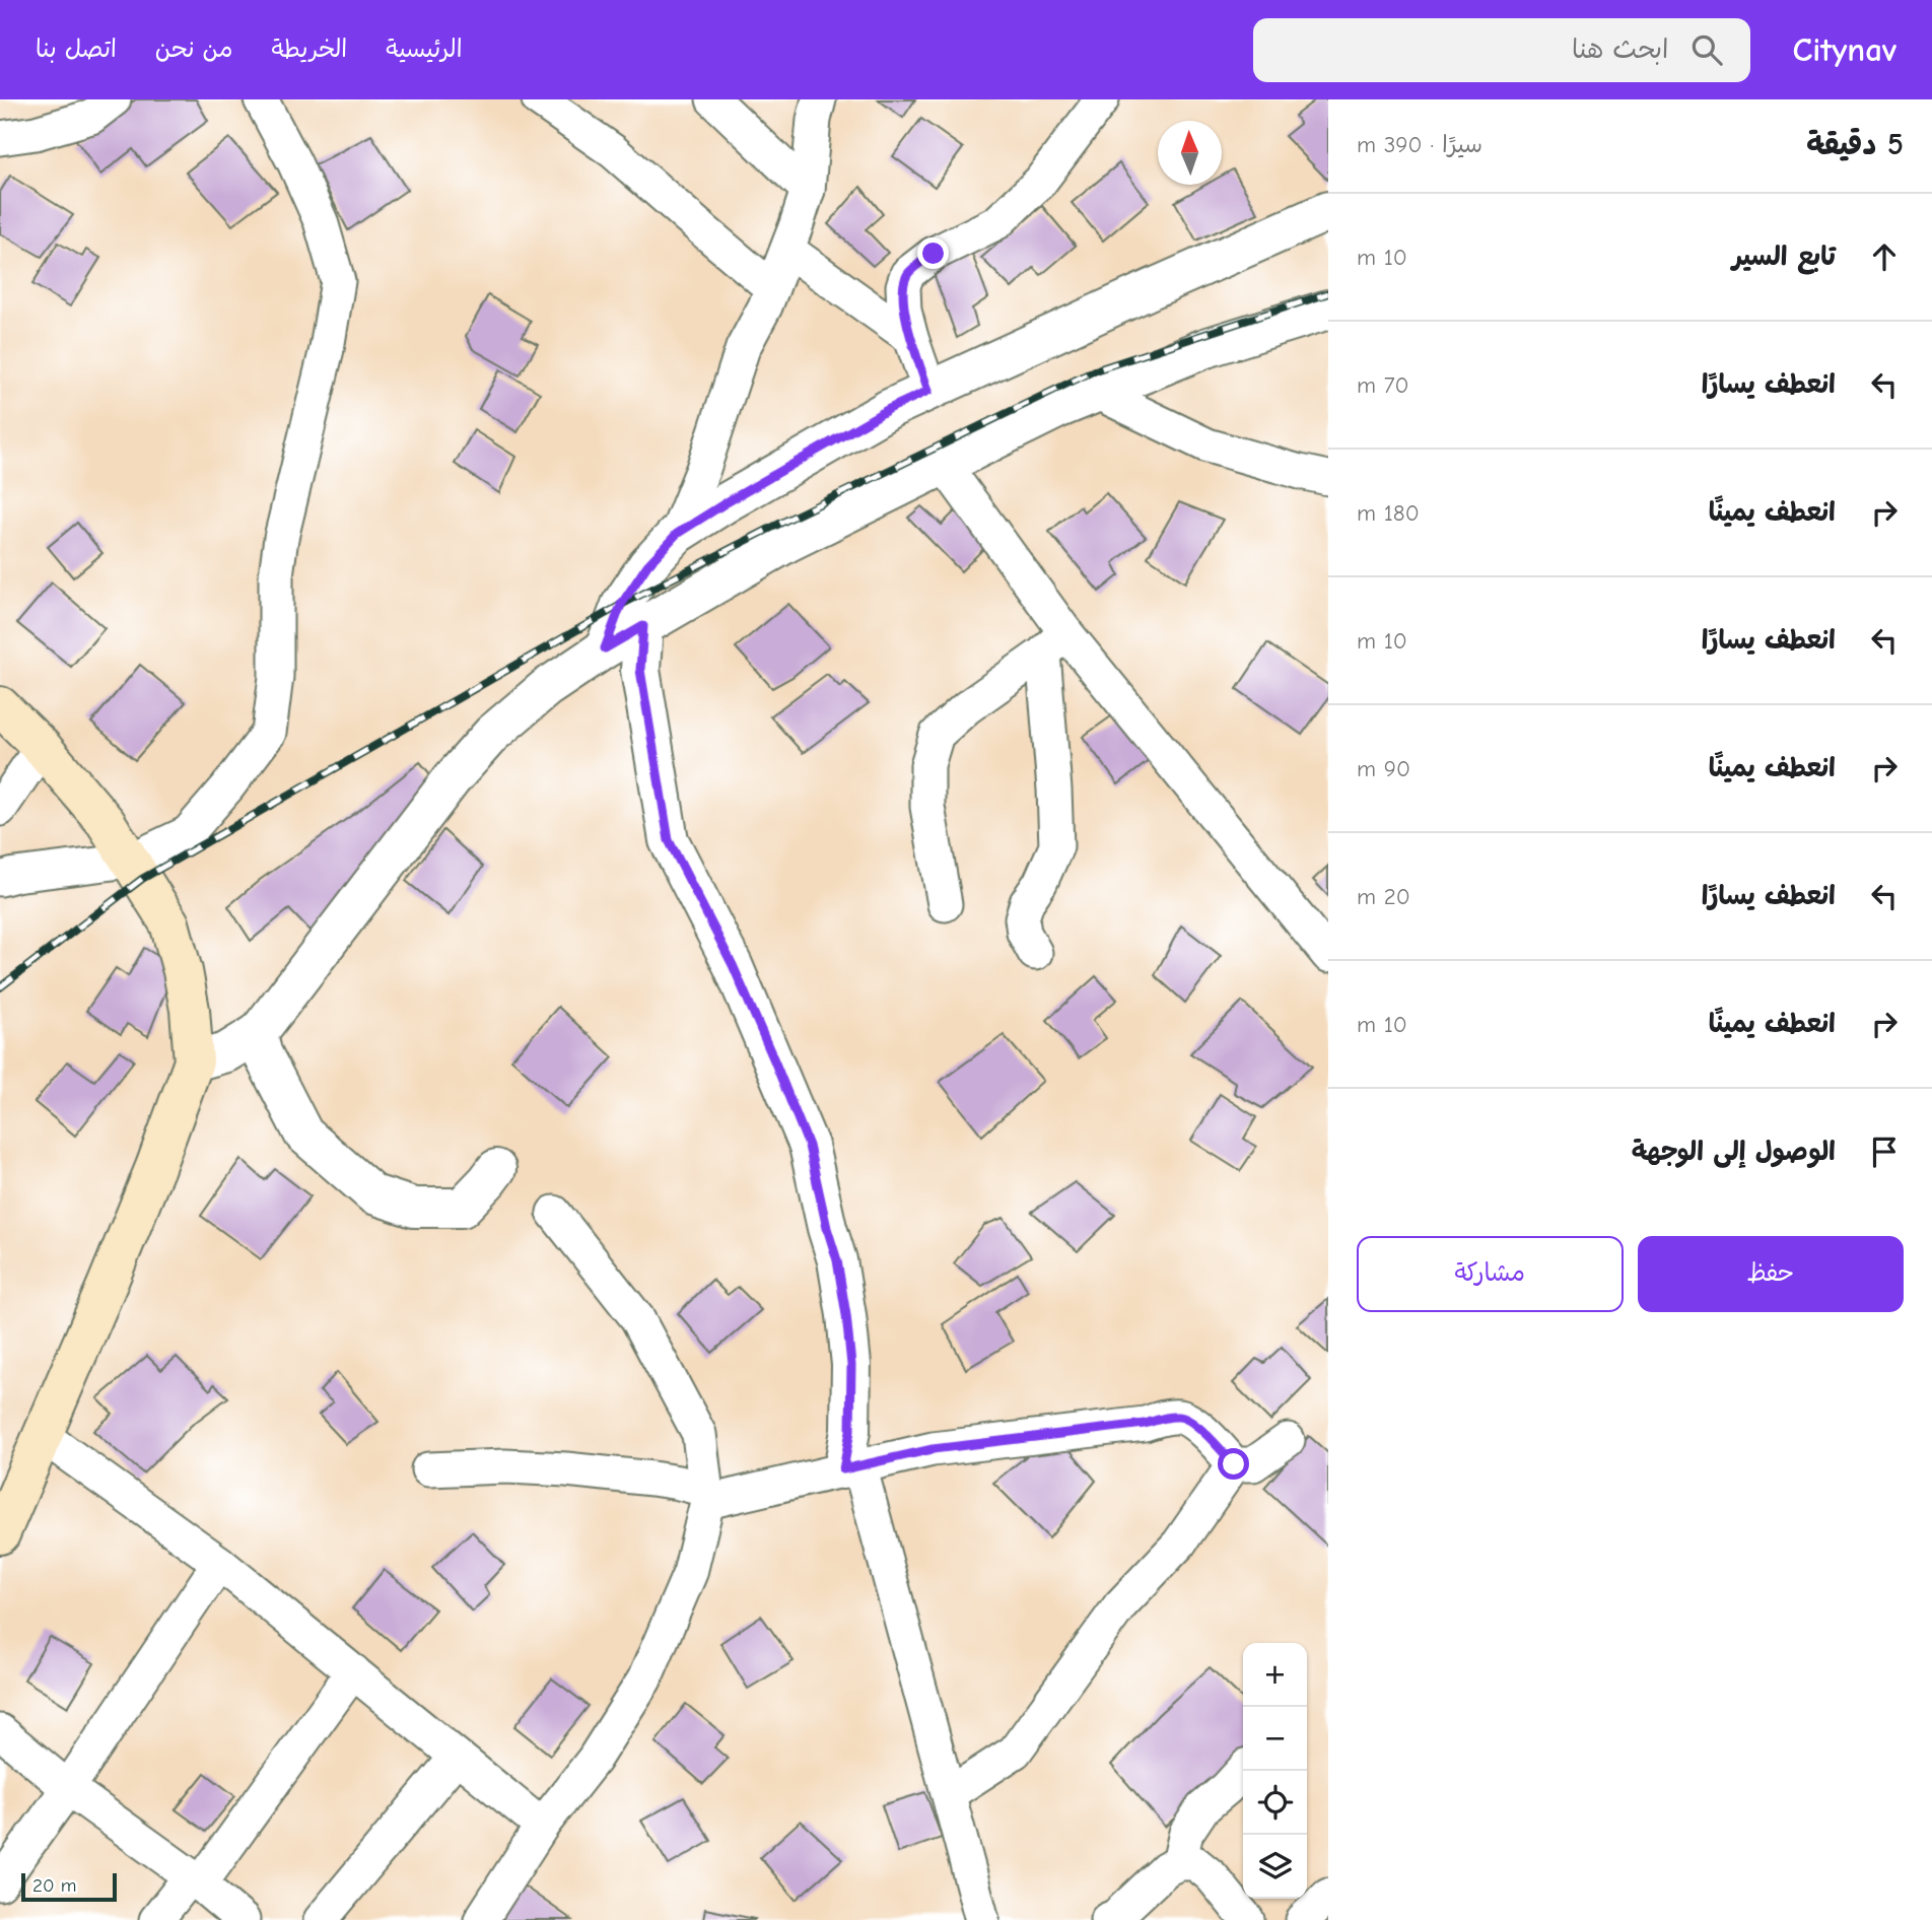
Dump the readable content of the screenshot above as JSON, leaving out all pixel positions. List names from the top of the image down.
{
  "scale_bar": "20 m",
  "north": "top",
  "page": {
    "header": "Citynav",
    "search": "ابحث هنا",
    "nav": [
      "الرئيسية",
      "الخريطة",
      "من نحن",
      "اتصل بنا"
    ],
    "heading": ["5 دقيقة", "سيرًا · 390 m"],
    "list": [
      ["تابع السير", "10 m"],
      ["انعطف يسارًا", "70 m"],
      ["انعطف يمينًا", "180 m"],
      ["انعطف يسارًا", "10 m"],
      ["انعطف يمينًا", "90 m"],
      ["انعطف يسارًا", "20 m"],
      ["انعطف يمينًا", "10 m"],
      "الوصول إلى الوجهة"
    ],
    "buttons": ["حفظ", "مشاركة"],
    "map_buttons": ["+", "−"],
    "scale": "20 m"
  }
}
